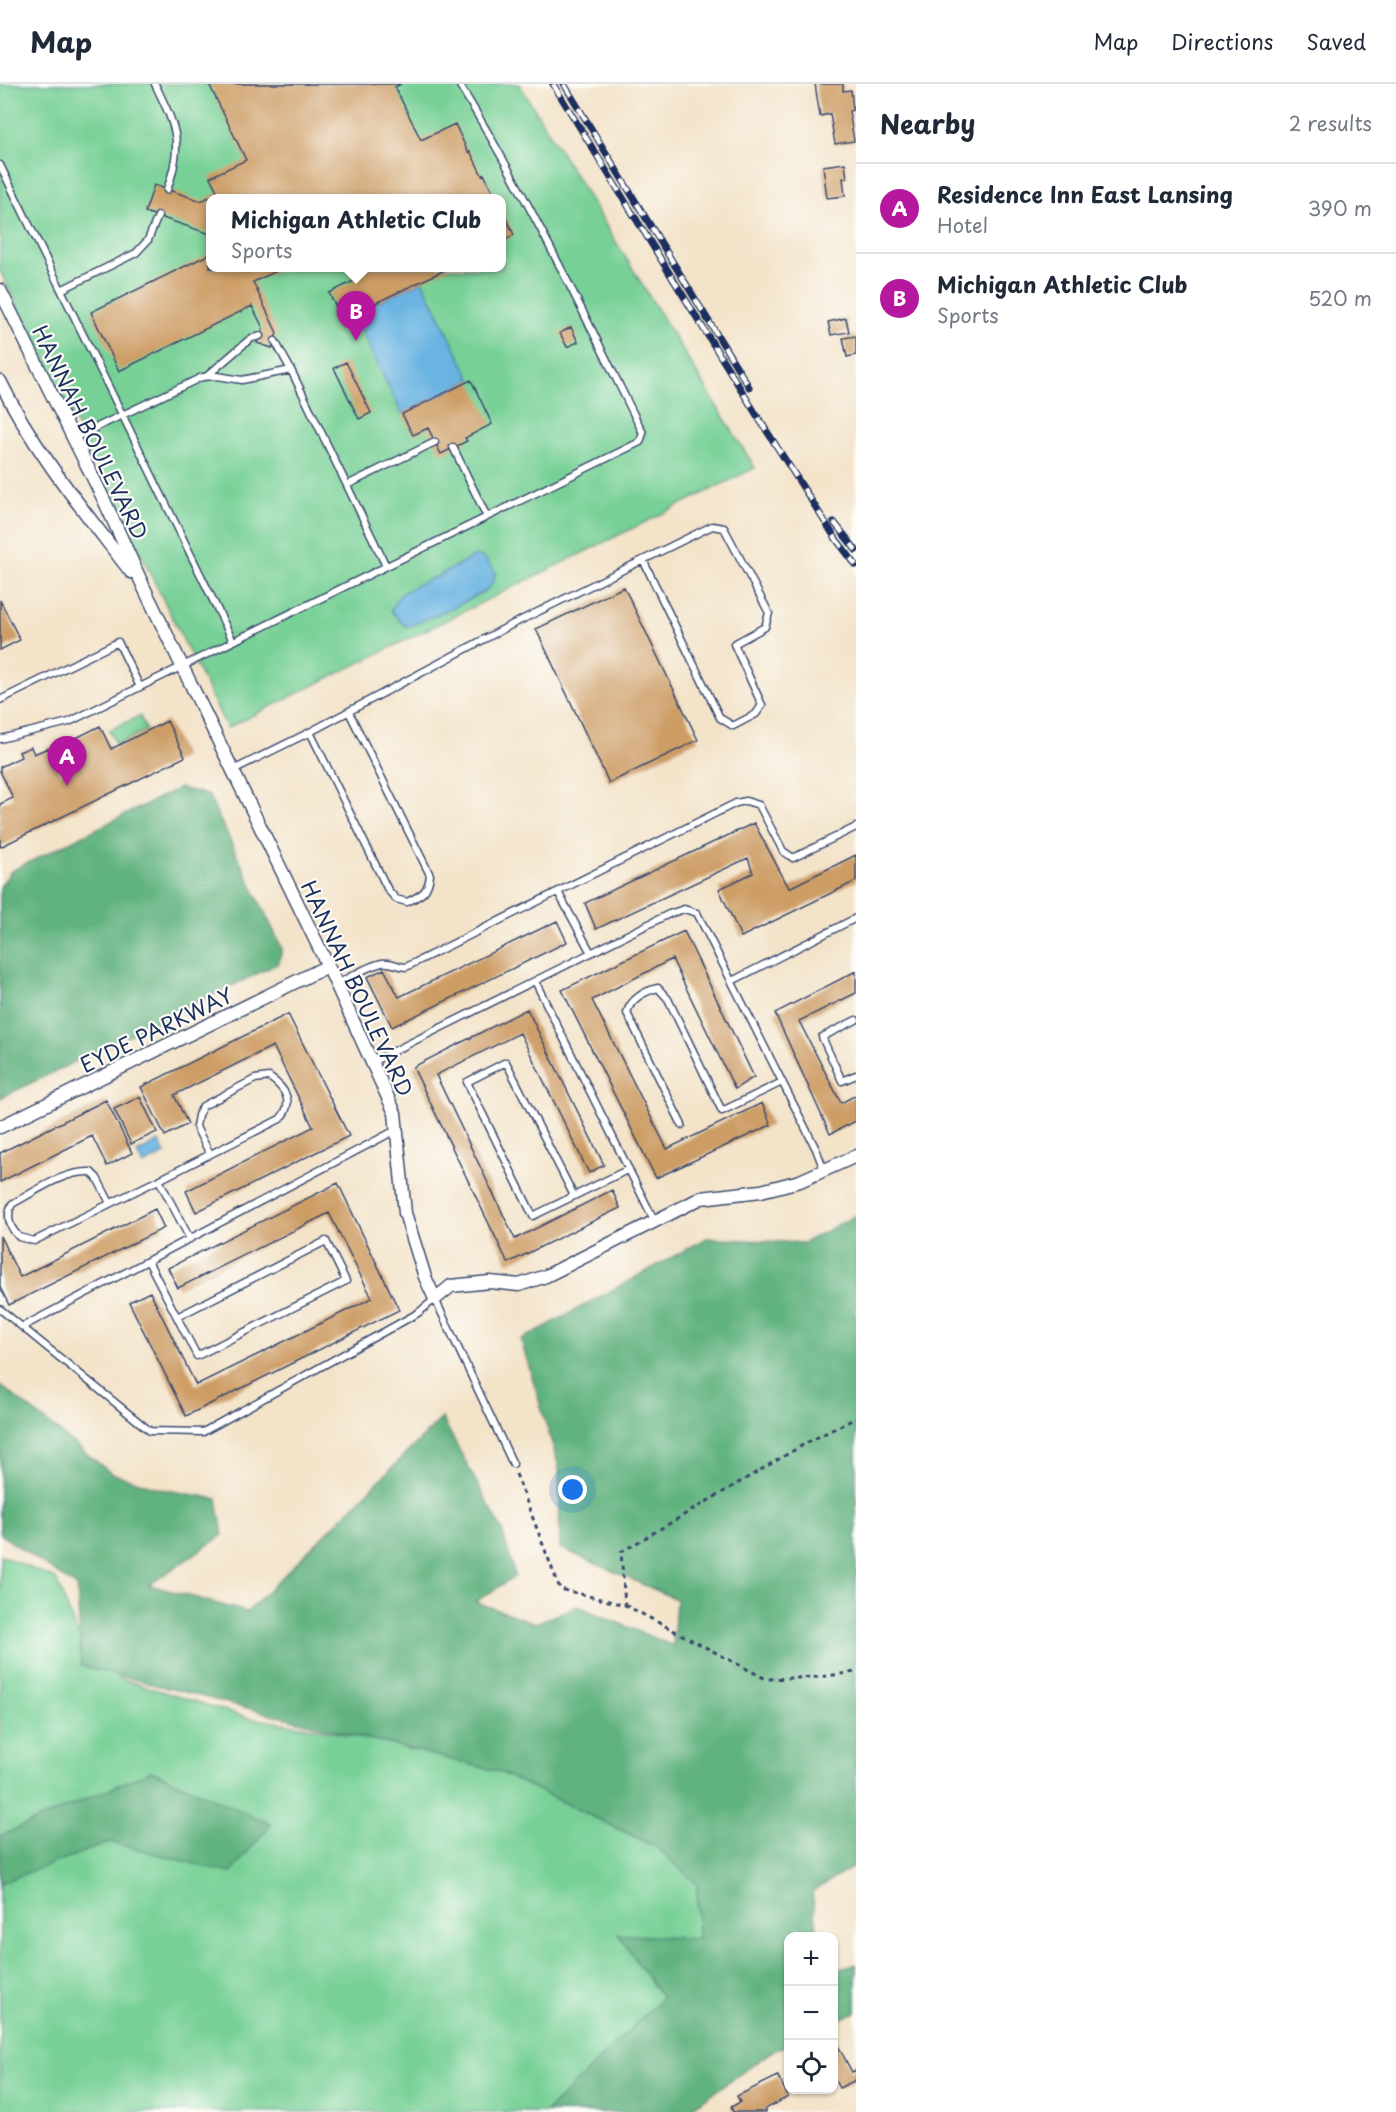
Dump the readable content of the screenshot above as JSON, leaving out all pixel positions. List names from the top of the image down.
{
  "streets": {
    "street": ["HANNAH BOULEVARD", "EYDE PARKWAY"]
  },
  "crossings": [
    ["HANNAH BOULEVARD", "EYDE PARKWAY"]
  ],
  "page": {
    "header": "Map",
    "nav": ["Map", "Directions", "Saved"],
    "heading": ["Nearby", "2 results"],
    "list": [
      {
        "mark": "A",
        "name": "Residence Inn East Lansing",
        "note": "Hotel",
        "value": "390 m"
      },
      {
        "mark": "B",
        "name": "Michigan Athletic Club",
        "note": "Sports",
        "value": "520 m"
      }
    ],
    "popup": ["Michigan Athletic Club", "Sports"],
    "pins": ["B", "A"],
    "map_buttons": ["+", "−"]
  }
}
